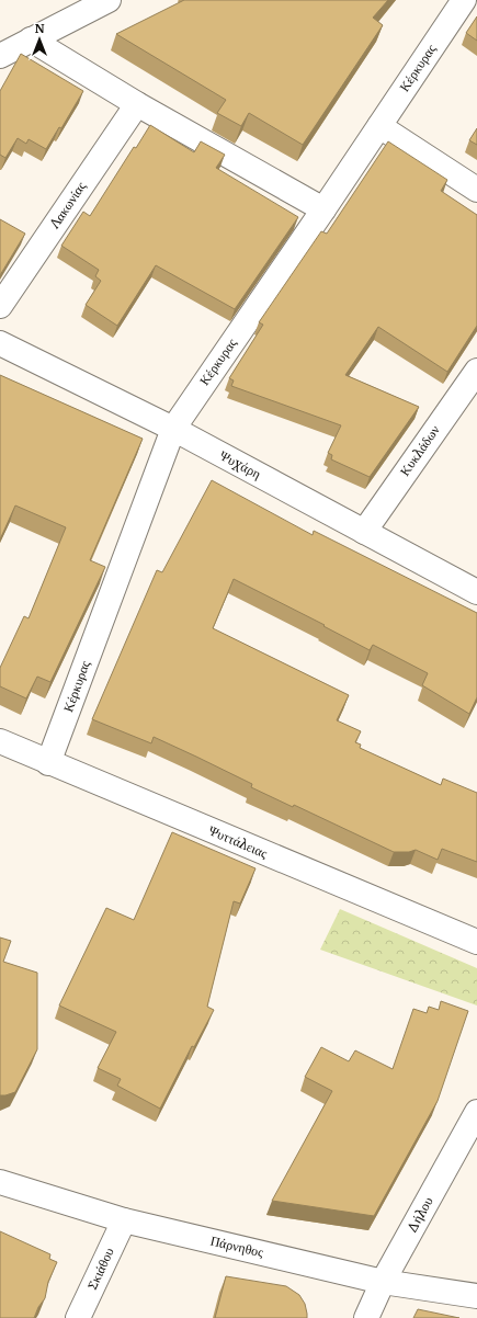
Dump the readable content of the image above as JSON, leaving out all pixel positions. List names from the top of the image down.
{
  "streets": {
    "street": [
      "Κέρκυρας",
      "Λακωνίας",
      "Κυκλάδων",
      "Ψυχάρη",
      "Ψυττάλειας",
      "Δήλου",
      "Πάρνηθος",
      "Σκιάθου"
    ]
  },
  "crossings": [
    ["Κέρκυρας", "Ψυχάρη"],
    ["Κέρκυρας", "Ψυττάλειας"],
    ["Κυκλάδων", "Ψυχάρη"],
    ["Δήλου", "Πάρνηθος"],
    ["Πάρνηθος", "Σκιάθου"]
  ],
  "north": "top"
}
